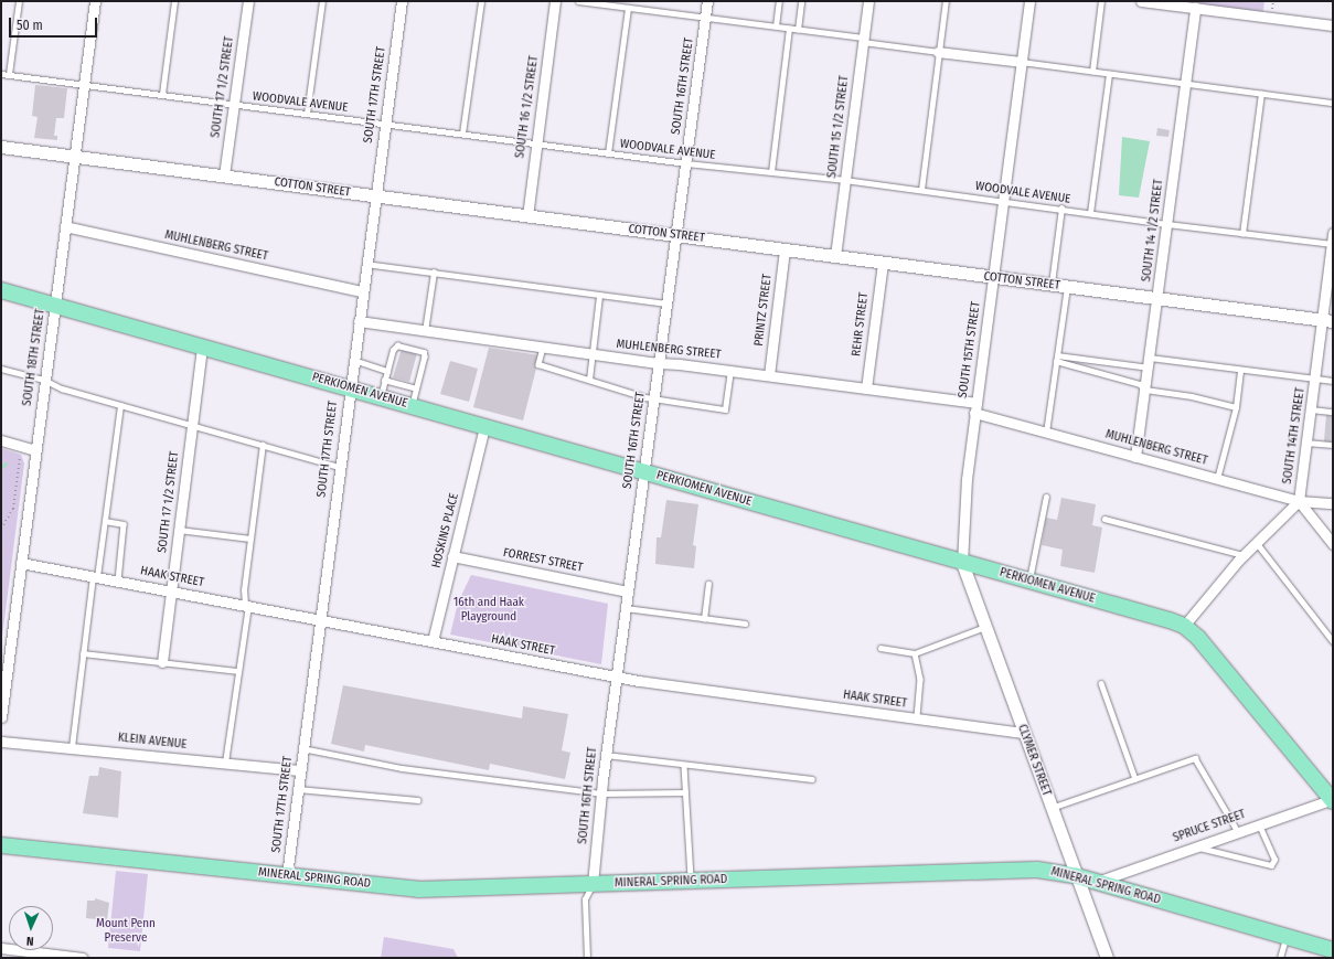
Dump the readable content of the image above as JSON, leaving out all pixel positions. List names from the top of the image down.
{
  "streets": {
    "main road": ["PERKIOMEN AVENUE", "MINERAL SPRING ROAD"],
    "street": [
      "SOUTH 16TH STREET",
      "SOUTH 17 1/2 STREET",
      "SOUTH 17TH STREET",
      "SOUTH 16 1/2 STREET",
      "SOUTH 15 1/2 STREET",
      "COTTON STREET",
      "SOUTH 14 1/2 STREET",
      "MUHLENBERG STREET",
      "PRINTZ STREET",
      "REHR STREET",
      "SOUTH 15TH STREET",
      "SOUTH 18TH STREET",
      "SOUTH 14TH STREET",
      "HOSKINS PLACE",
      "FORREST STREET",
      "HAAK STREET",
      "KLEIN AVENUE",
      "CLYMER STREET",
      "SPRUCE STREET"
    ],
    "lane": ["WOODVALE AVENUE"]
  },
  "crossings": [
    ["SOUTH 16TH STREET", "WOODVALE AVENUE"],
    ["SOUTH 16TH STREET", "COTTON STREET"],
    ["SOUTH 16TH STREET", "MUHLENBERG STREET"],
    ["SOUTH 16TH STREET", "PERKIOMEN AVENUE"],
    ["SOUTH 16TH STREET", "FORREST STREET"],
    ["SOUTH 16TH STREET", "HAAK STREET"],
    ["SOUTH 16TH STREET", "MINERAL SPRING ROAD"],
    ["SOUTH 17 1/2 STREET", "WOODVALE AVENUE"],
    ["SOUTH 17 1/2 STREET", "COTTON STREET"],
    ["SOUTH 17 1/2 STREET", "PERKIOMEN AVENUE"],
    ["SOUTH 17 1/2 STREET", "HAAK STREET"],
    ["SOUTH 17TH STREET", "WOODVALE AVENUE"],
    ["SOUTH 17TH STREET", "COTTON STREET"],
    ["SOUTH 17TH STREET", "MUHLENBERG STREET"],
    ["SOUTH 17TH STREET", "PERKIOMEN AVENUE"],
    ["SOUTH 17TH STREET", "HAAK STREET"],
    ["SOUTH 17TH STREET", "KLEIN AVENUE"],
    ["SOUTH 17TH STREET", "MINERAL SPRING ROAD"],
    ["WOODVALE AVENUE", "SOUTH 16 1/2 STREET"],
    ["WOODVALE AVENUE", "SOUTH 15 1/2 STREET"],
    ["WOODVALE AVENUE", "SOUTH 14 1/2 STREET"],
    ["WOODVALE AVENUE", "SOUTH 15TH STREET"],
    ["WOODVALE AVENUE", "SOUTH 18TH STREET"],
    ["WOODVALE AVENUE", "SOUTH 14TH STREET"],
    ["SOUTH 16 1/2 STREET", "COTTON STREET"],
    ["SOUTH 15 1/2 STREET", "COTTON STREET"],
    ["COTTON STREET", "SOUTH 14 1/2 STREET"],
    ["COTTON STREET", "PRINTZ STREET"],
    ["COTTON STREET", "REHR STREET"],
    ["COTTON STREET", "SOUTH 15TH STREET"],
    ["COTTON STREET", "SOUTH 18TH STREET"],
    ["COTTON STREET", "SOUTH 14TH STREET"],
    ["SOUTH 14 1/2 STREET", "MUHLENBERG STREET"],
    ["MUHLENBERG STREET", "PRINTZ STREET"],
    ["MUHLENBERG STREET", "REHR STREET"],
    ["MUHLENBERG STREET", "SOUTH 15TH STREET"],
    ["MUHLENBERG STREET", "SOUTH 18TH STREET"],
    ["MUHLENBERG STREET", "SOUTH 14TH STREET"],
    ["SOUTH 15TH STREET", "PERKIOMEN AVENUE"],
    ["SOUTH 15TH STREET", "CLYMER STREET"],
    ["SOUTH 18TH STREET", "PERKIOMEN AVENUE"],
    ["SOUTH 18TH STREET", "HAAK STREET"],
    ["PERKIOMEN AVENUE", "SOUTH 14TH STREET"],
    ["PERKIOMEN AVENUE", "HOSKINS PLACE"],
    ["PERKIOMEN AVENUE", "CLYMER STREET"],
    ["PERKIOMEN AVENUE", "SPRUCE STREET"],
    ["HOSKINS PLACE", "FORREST STREET"],
    ["HOSKINS PLACE", "HAAK STREET"],
    ["HAAK STREET", "CLYMER STREET"],
    ["CLYMER STREET", "MINERAL SPRING ROAD"],
    ["SPRUCE STREET", "MINERAL SPRING ROAD"]
  ],
  "parks": ["16th and Haak Playground", "Mount Penn Preserve"],
  "scale_bar": "50 m",
  "north": "bottom"
}
